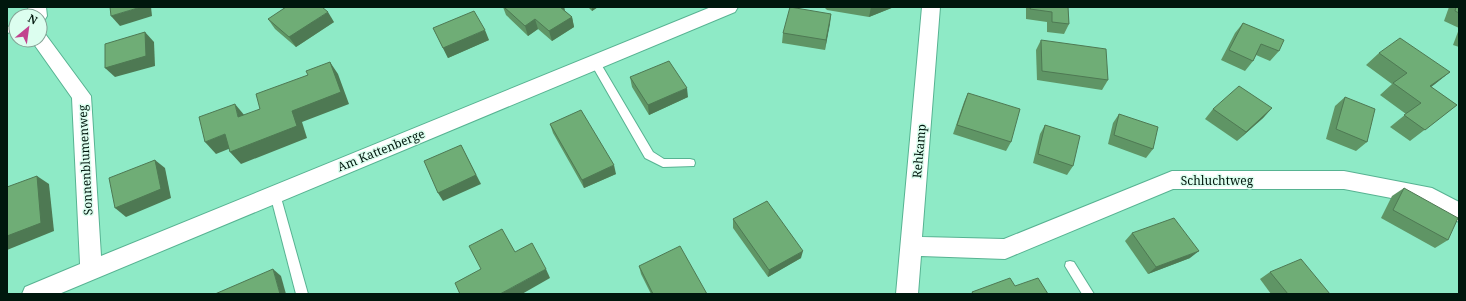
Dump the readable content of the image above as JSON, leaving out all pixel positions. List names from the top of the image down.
{
  "streets": {
    "street": [
      "Am Kattenberge",
      "Rehkamp",
      "Sonnenblumenweg",
      "Schluchtweg"
    ]
  },
  "crossings": [
    ["Am Kattenberge", "Sonnenblumenweg"],
    ["Rehkamp", "Schluchtweg"]
  ],
  "north": "top right"
}
